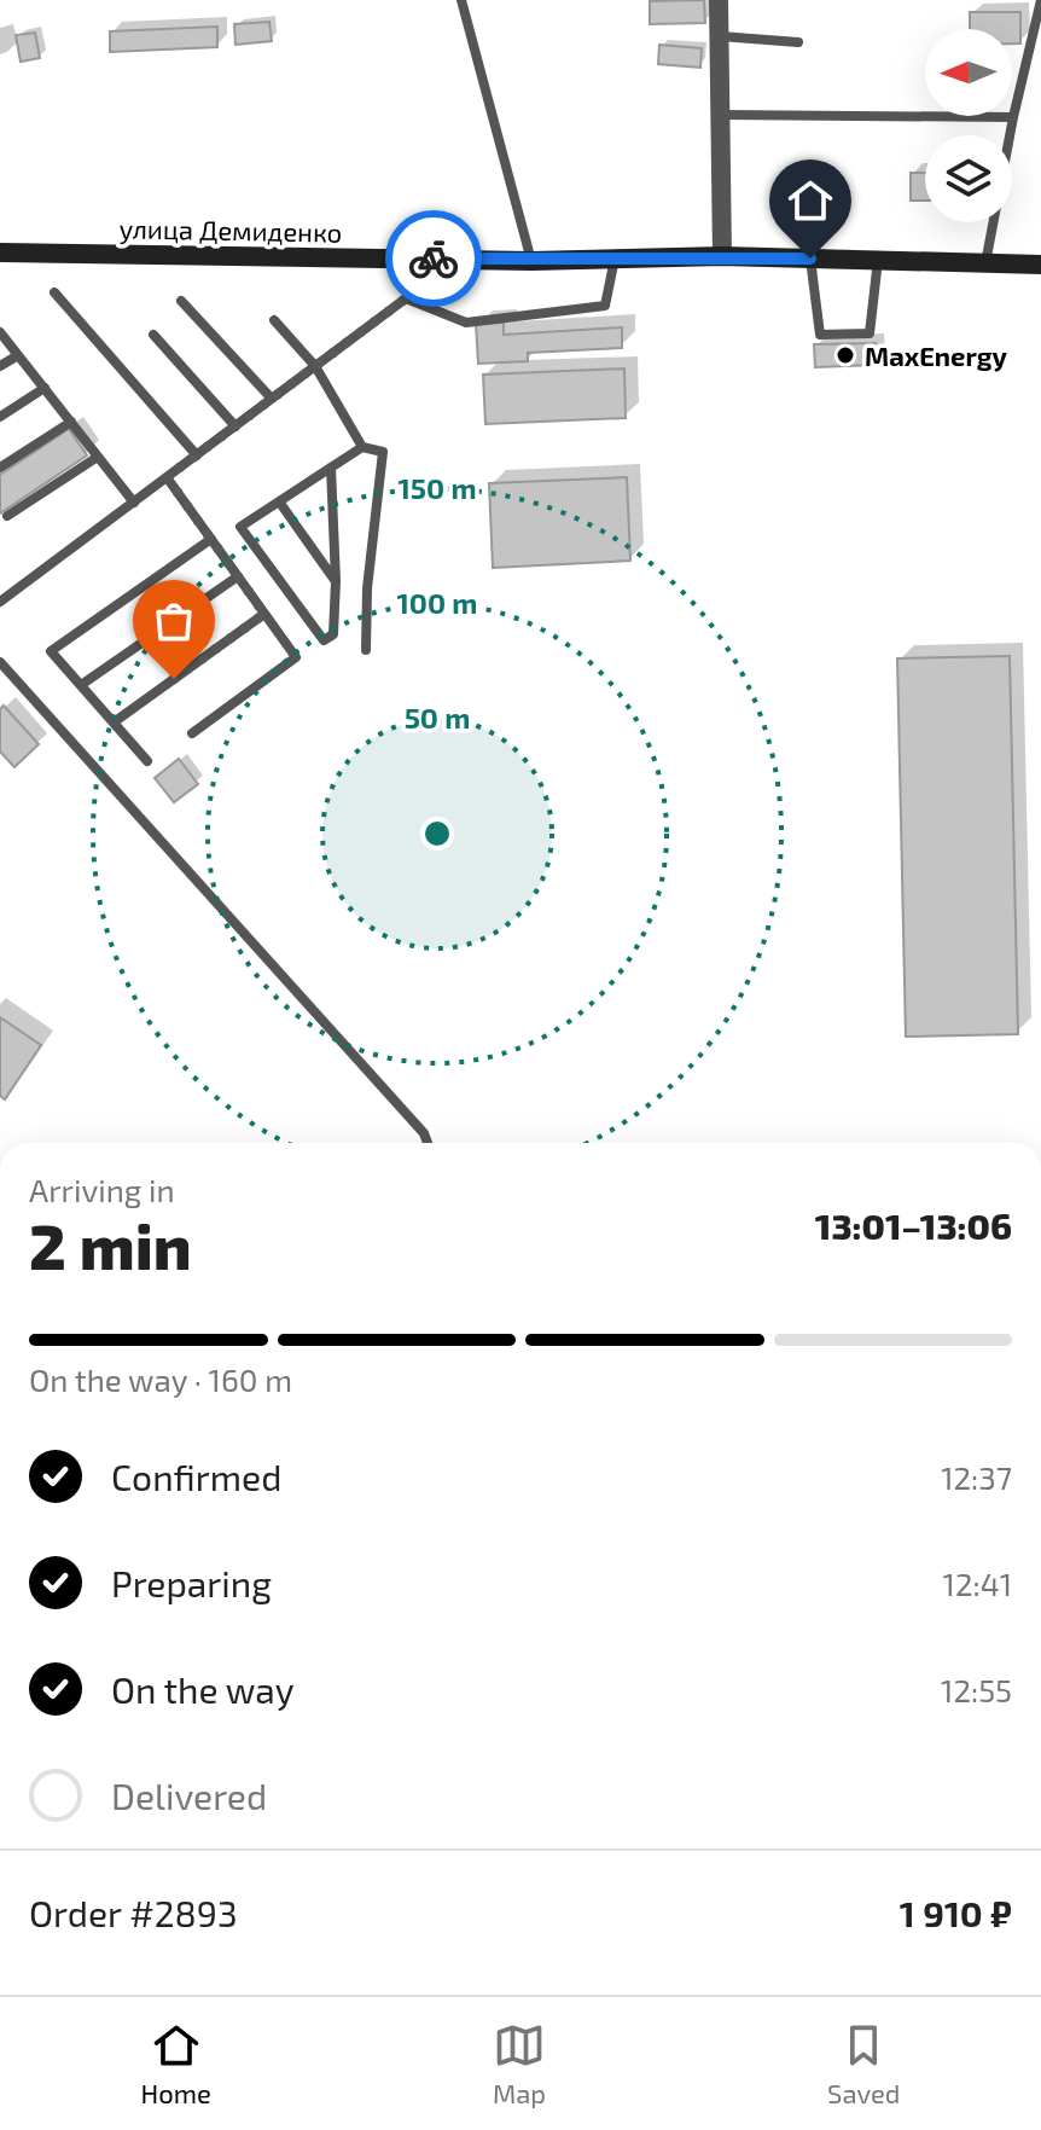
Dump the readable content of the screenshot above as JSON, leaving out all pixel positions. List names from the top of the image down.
{
  "streets": {
    "main road": ["улица Демиденко"]
  },
  "places": ["MaxEnergy"],
  "north": "left",
  "page": {
    "heading": ["2 min", "Arriving in", "13:01–13:06"],
    "panel": ["Order #2893", "1 910 ₽"],
    "bar": "On the way · 160 m",
    "list": [
      ["Confirmed", "12:37"],
      ["Preparing", "12:41"],
      ["On the way", "12:55"],
      "Delivered"
    ],
    "tabs": ["Home", "Map", "Saved"]
  },
  "rings": ["150 m", "100 m", "50 m"]
}
